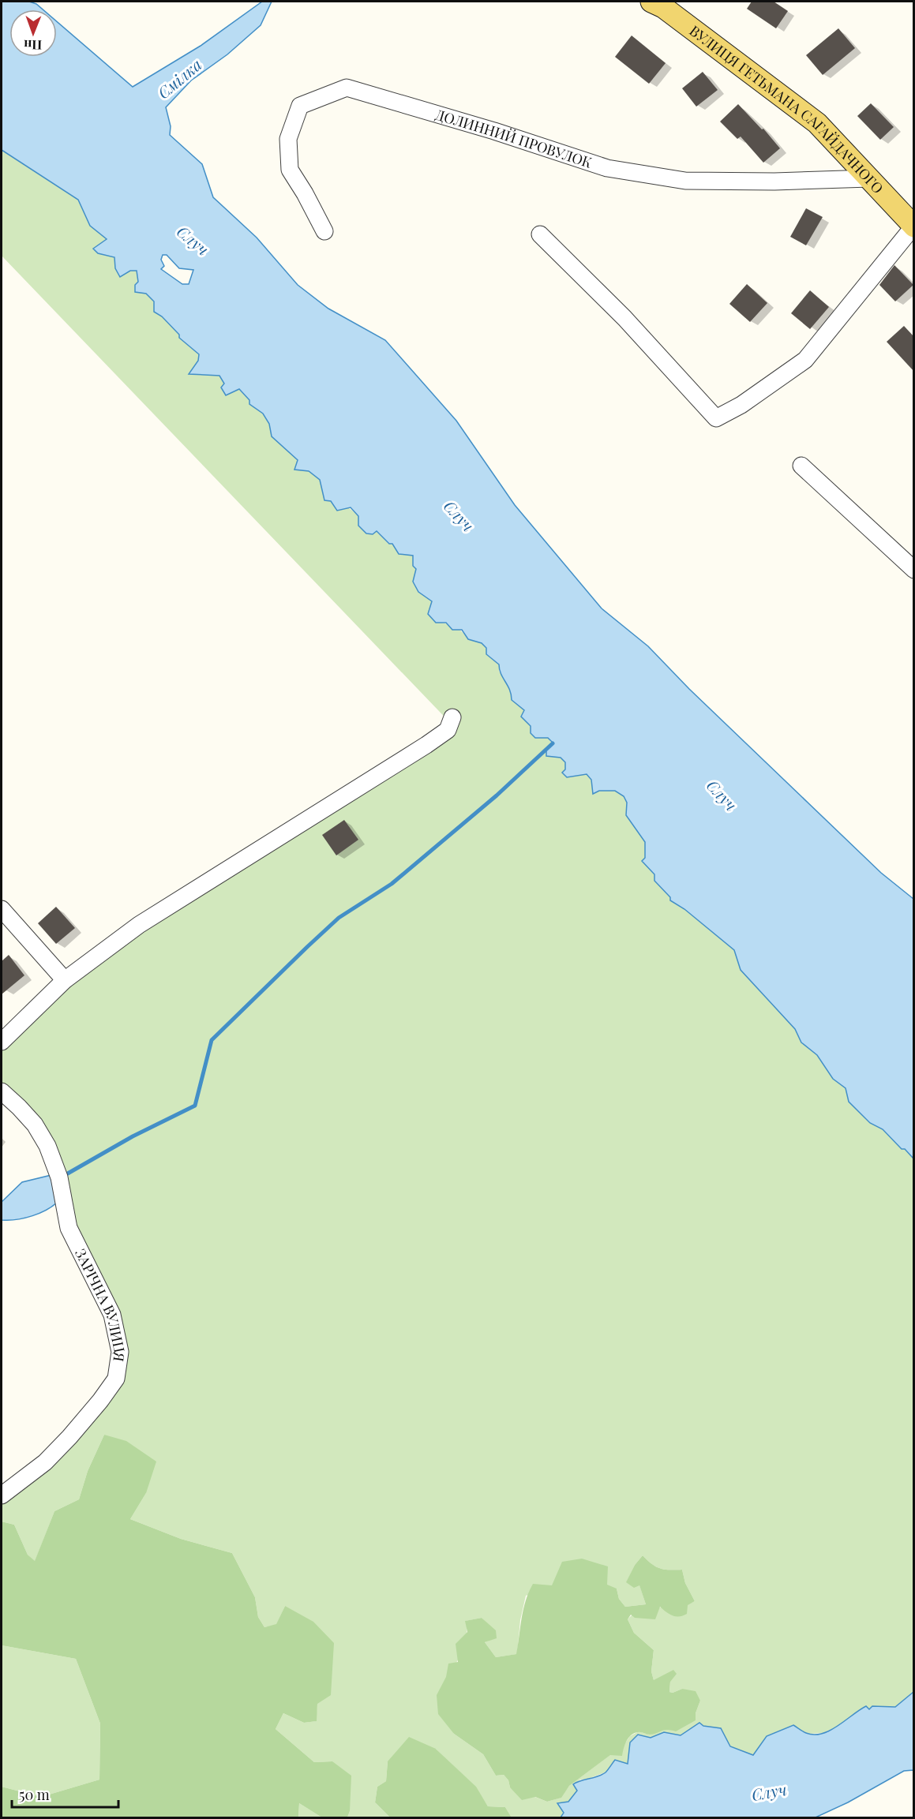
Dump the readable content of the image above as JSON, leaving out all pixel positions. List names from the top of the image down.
{
  "streets": {
    "main road": ["ВУЛИЦЯ ГЕТЬМАНА САГАЙДАЧНОГО"],
    "street": ["ДОЛИННИЙ ПРОВУЛОК", "ЗАРІЧНА ВУЛИЦЯ"]
  },
  "crossings": [
    ["ВУЛИЦЯ ГЕТЬМАНА САГАЙДАЧНОГО", "ДОЛИННИЙ ПРОВУЛОК"]
  ],
  "water": ["Смілка", "Случ"],
  "scale_bar": "50 m",
  "north": "bottom"
}
